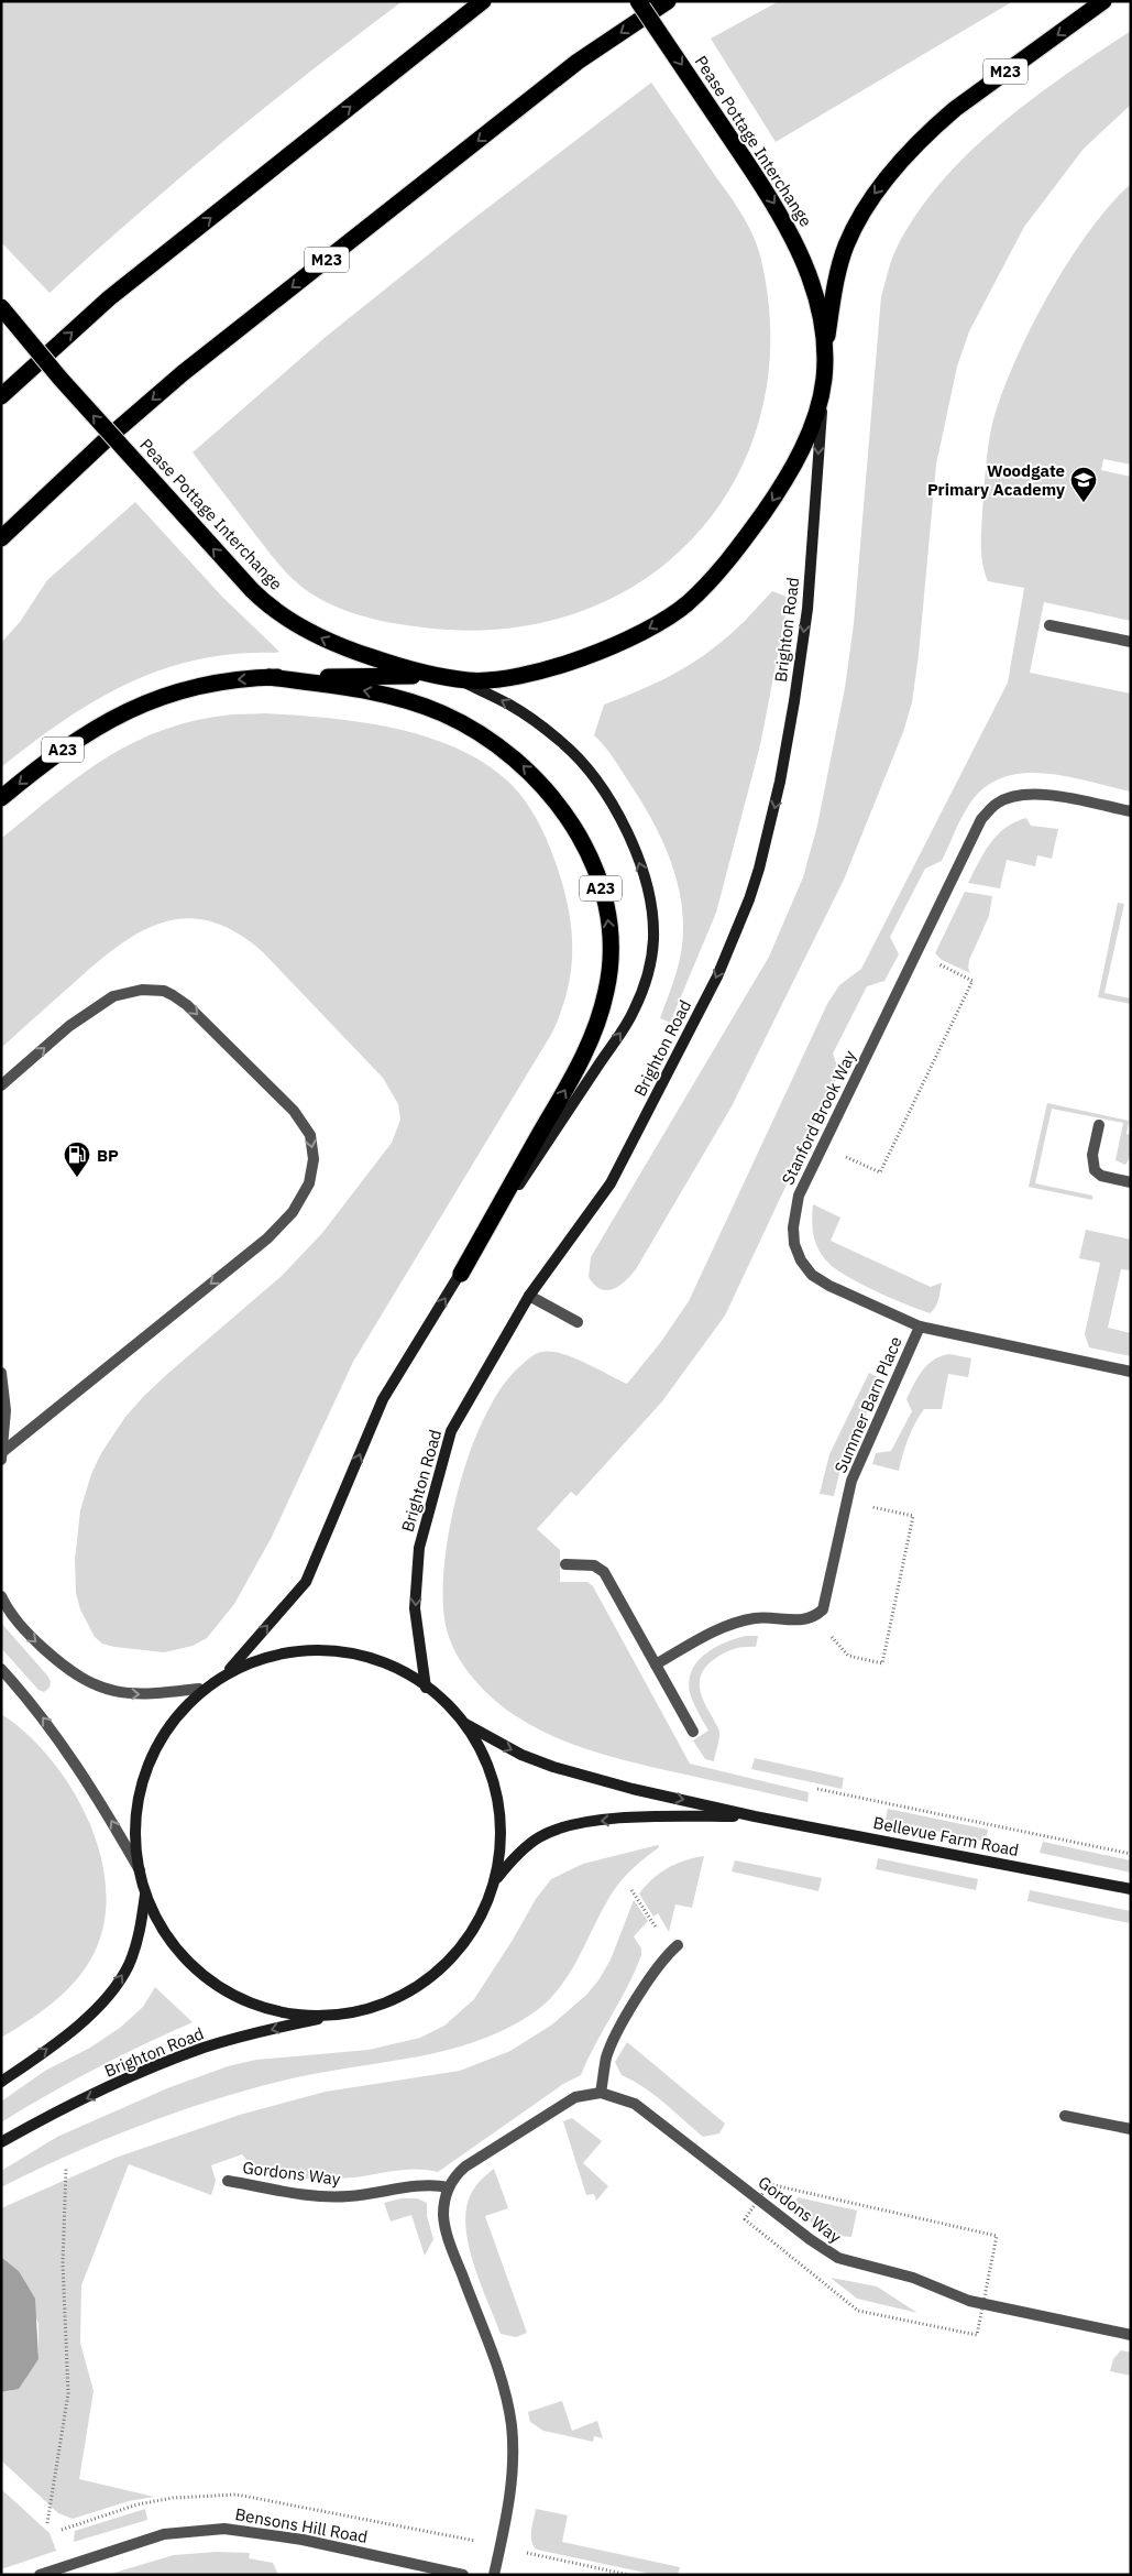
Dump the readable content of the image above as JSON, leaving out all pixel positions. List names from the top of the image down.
{
  "streets": {
    "highway": ["M23", "Pease Pottage Interchange", "A23"],
    "street": [
      "Brighton Road",
      "Stanford Brook Way",
      "Summer Barn Place",
      "Bellevue Farm Road",
      "Gordons Way",
      "Bensons Hill Road"
    ]
  },
  "crossings": [
    ["M23", "Pease Pottage Interchange"],
    ["Pease Pottage Interchange", "Brighton Road"],
    ["Pease Pottage Interchange", "A23"],
    ["Stanford Brook Way", "Summer Barn Place"]
  ],
  "one_way": ["Brighton Road"],
  "places": {
    "school or university": ["Woodgate Primary Academy"],
    "fuel station": ["BP"]
  }
}
